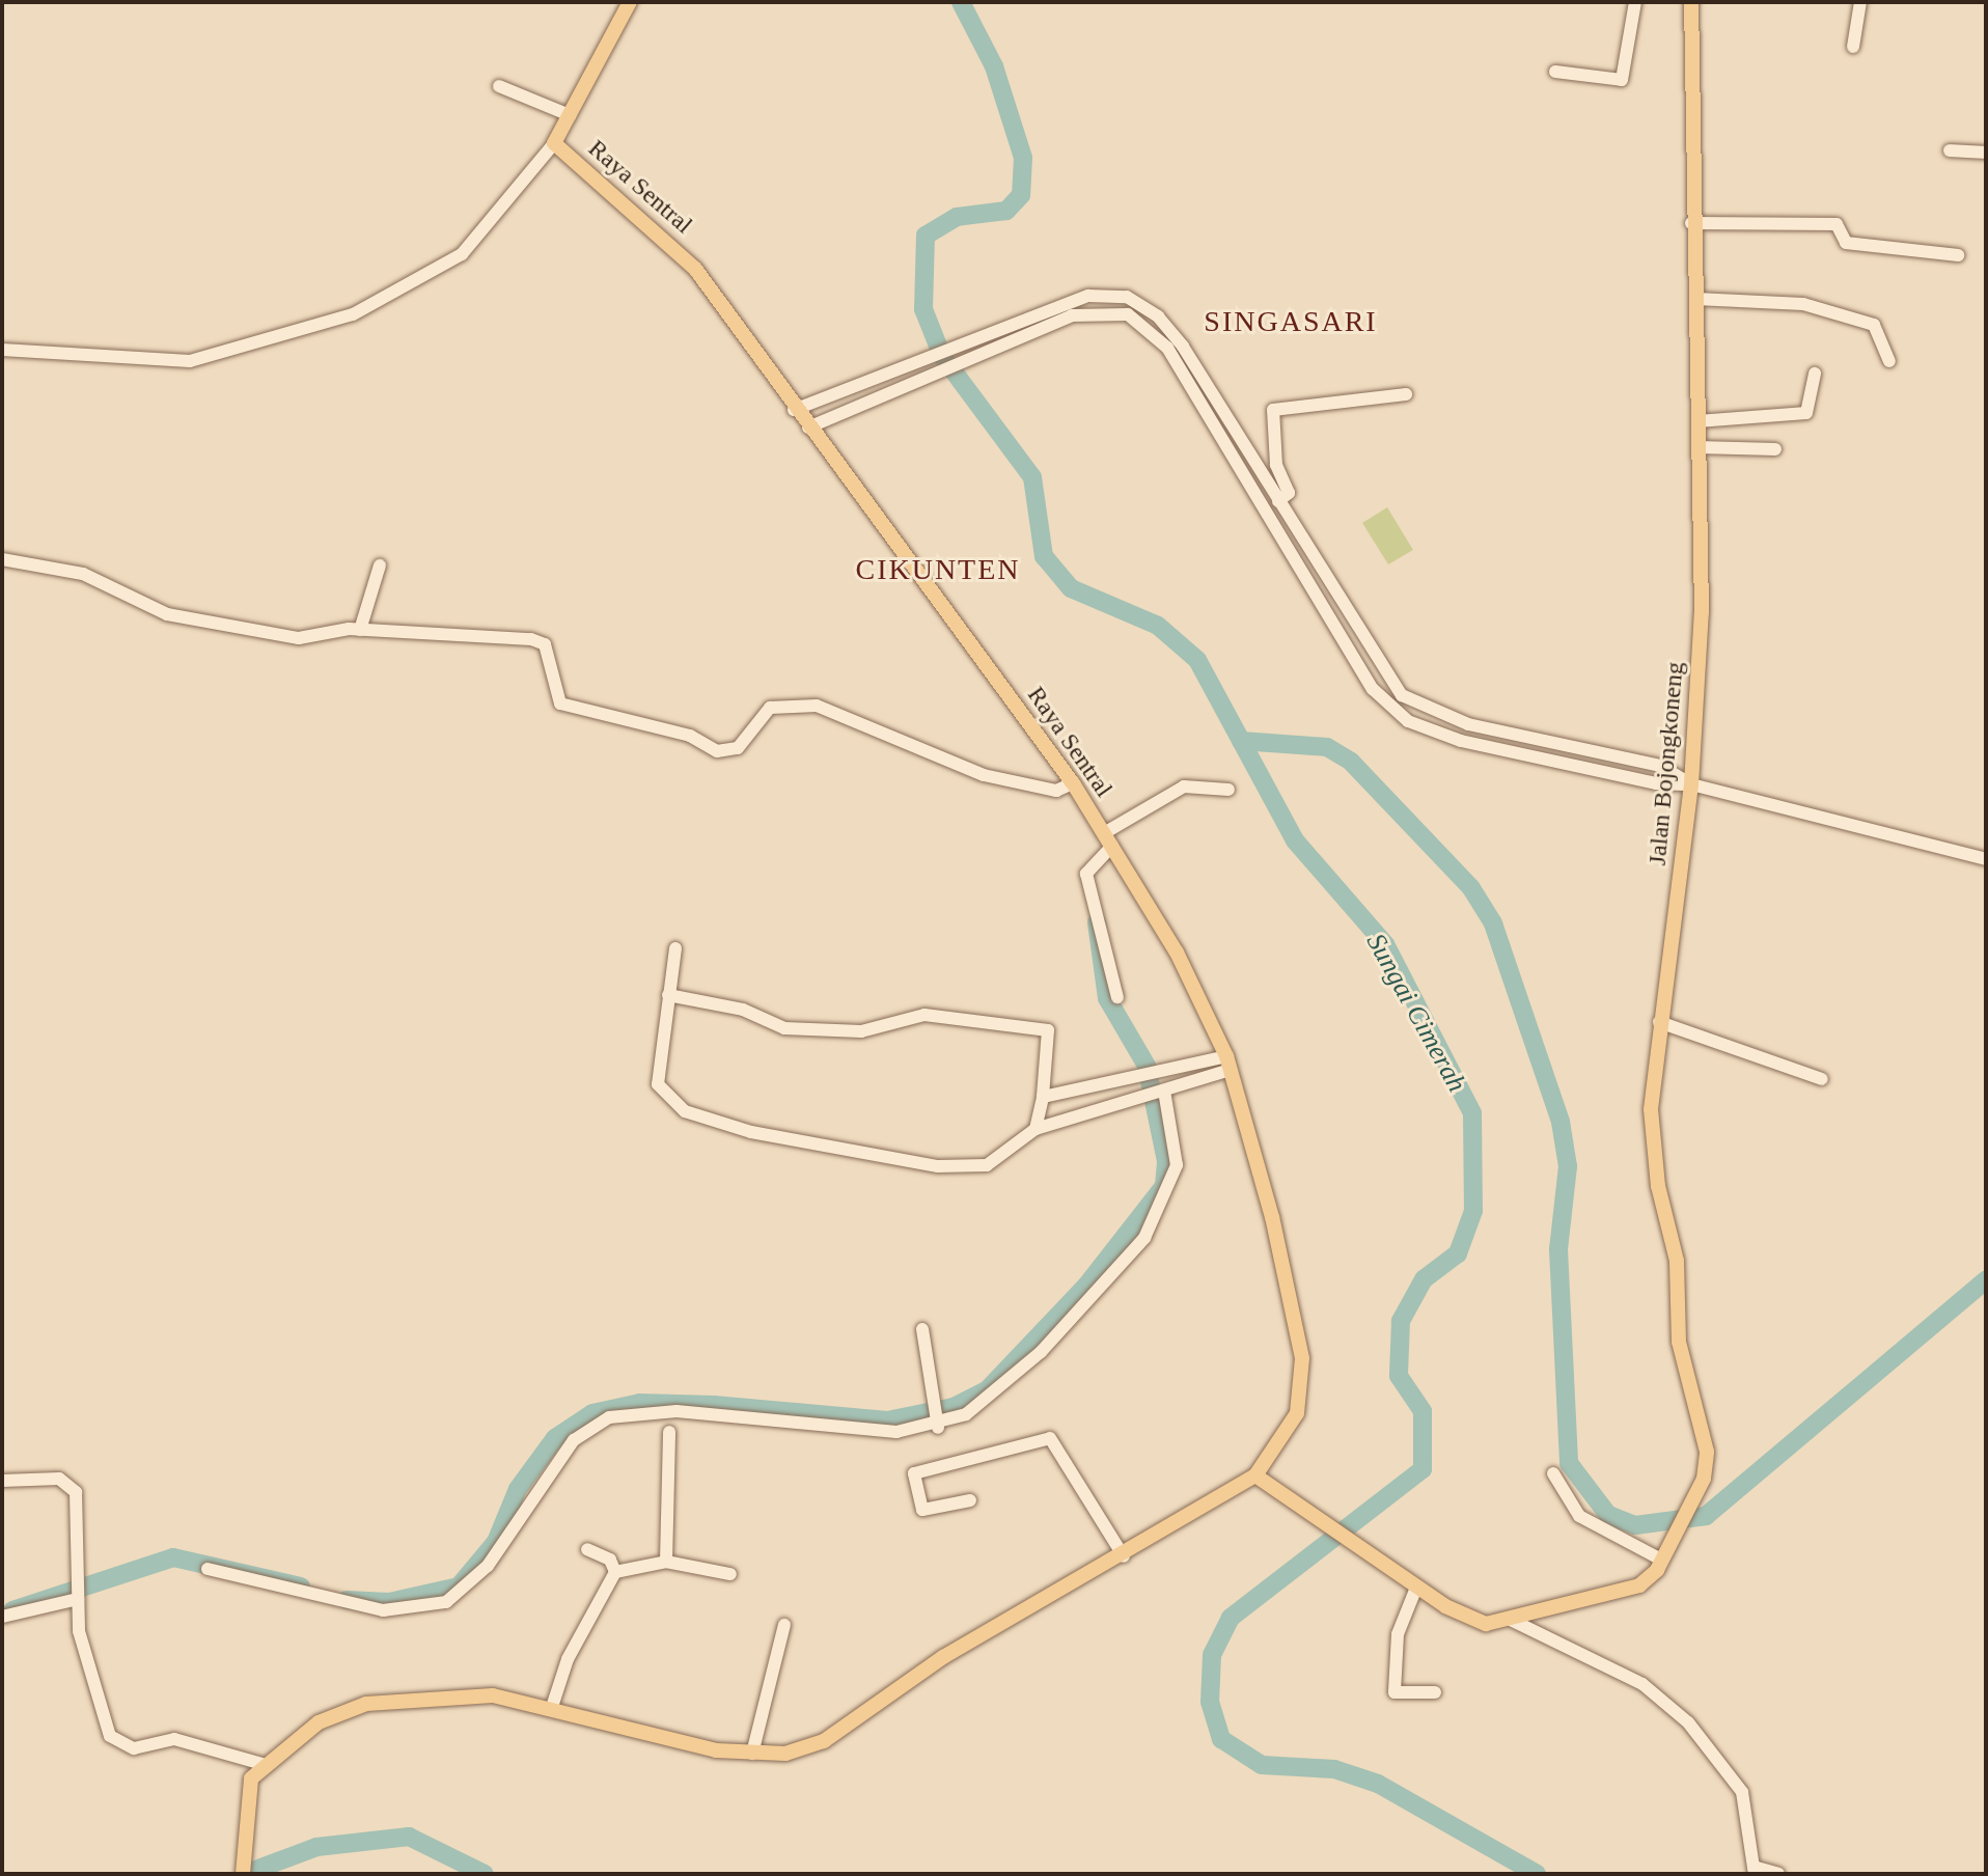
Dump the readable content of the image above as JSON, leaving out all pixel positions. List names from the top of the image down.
{
  "streets": {
    "main road": ["Raya Sentral", "Jalan Bojongkoneng"]
  },
  "crossings": [
    ["Raya Sentral", "Jalan Bojongkoneng"]
  ],
  "districts": ["SINGASARI", "CIKUNTEN"],
  "water": ["Sungai Cimerah"]
}
